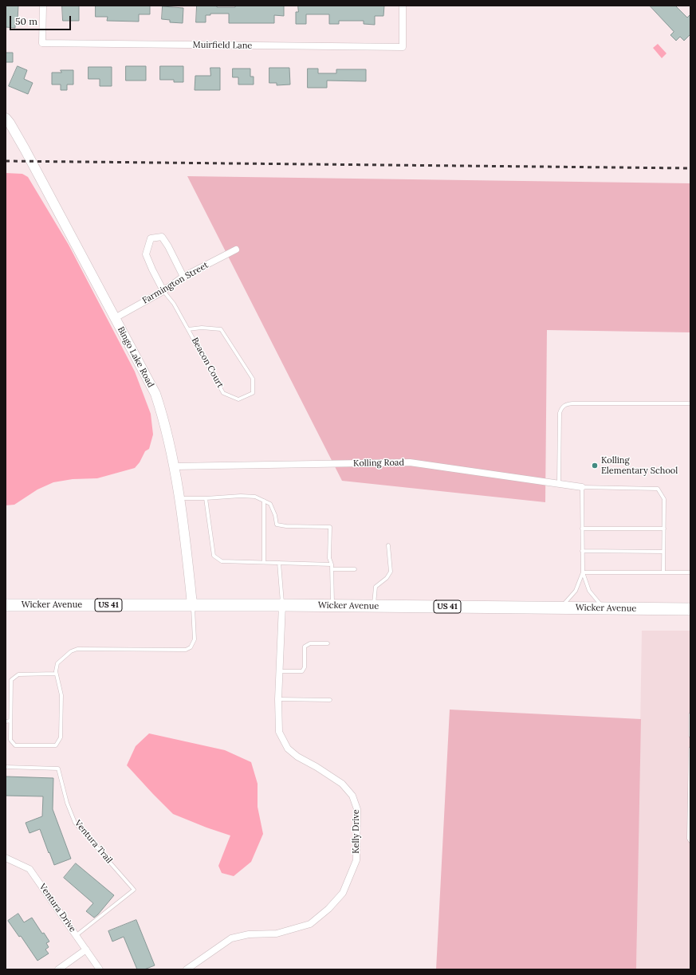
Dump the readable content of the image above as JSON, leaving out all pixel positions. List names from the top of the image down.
{
  "streets": {
    "highway": ["Wicker Avenue", "US 41"],
    "street": [
      "Muirfield Lane",
      "Farmington Street",
      "Bingo Lake Road",
      "Beacon Court",
      "Kolling Road",
      "Kelly Drive",
      "Ventura Drive"
    ],
    "lane": ["Ventura Trail"]
  },
  "crossings": [
    ["Farmington Street", "Bingo Lake Road"],
    ["Farmington Street", "Beacon Court"],
    ["Bingo Lake Road", "Kolling Road"],
    ["Bingo Lake Road", "Wicker Avenue"],
    ["Wicker Avenue", "Kelly Drive"],
    ["Ventura Trail", "Ventura Drive"]
  ],
  "places": ["Kolling Elementary School"],
  "scale_bar": "50 m"
}
